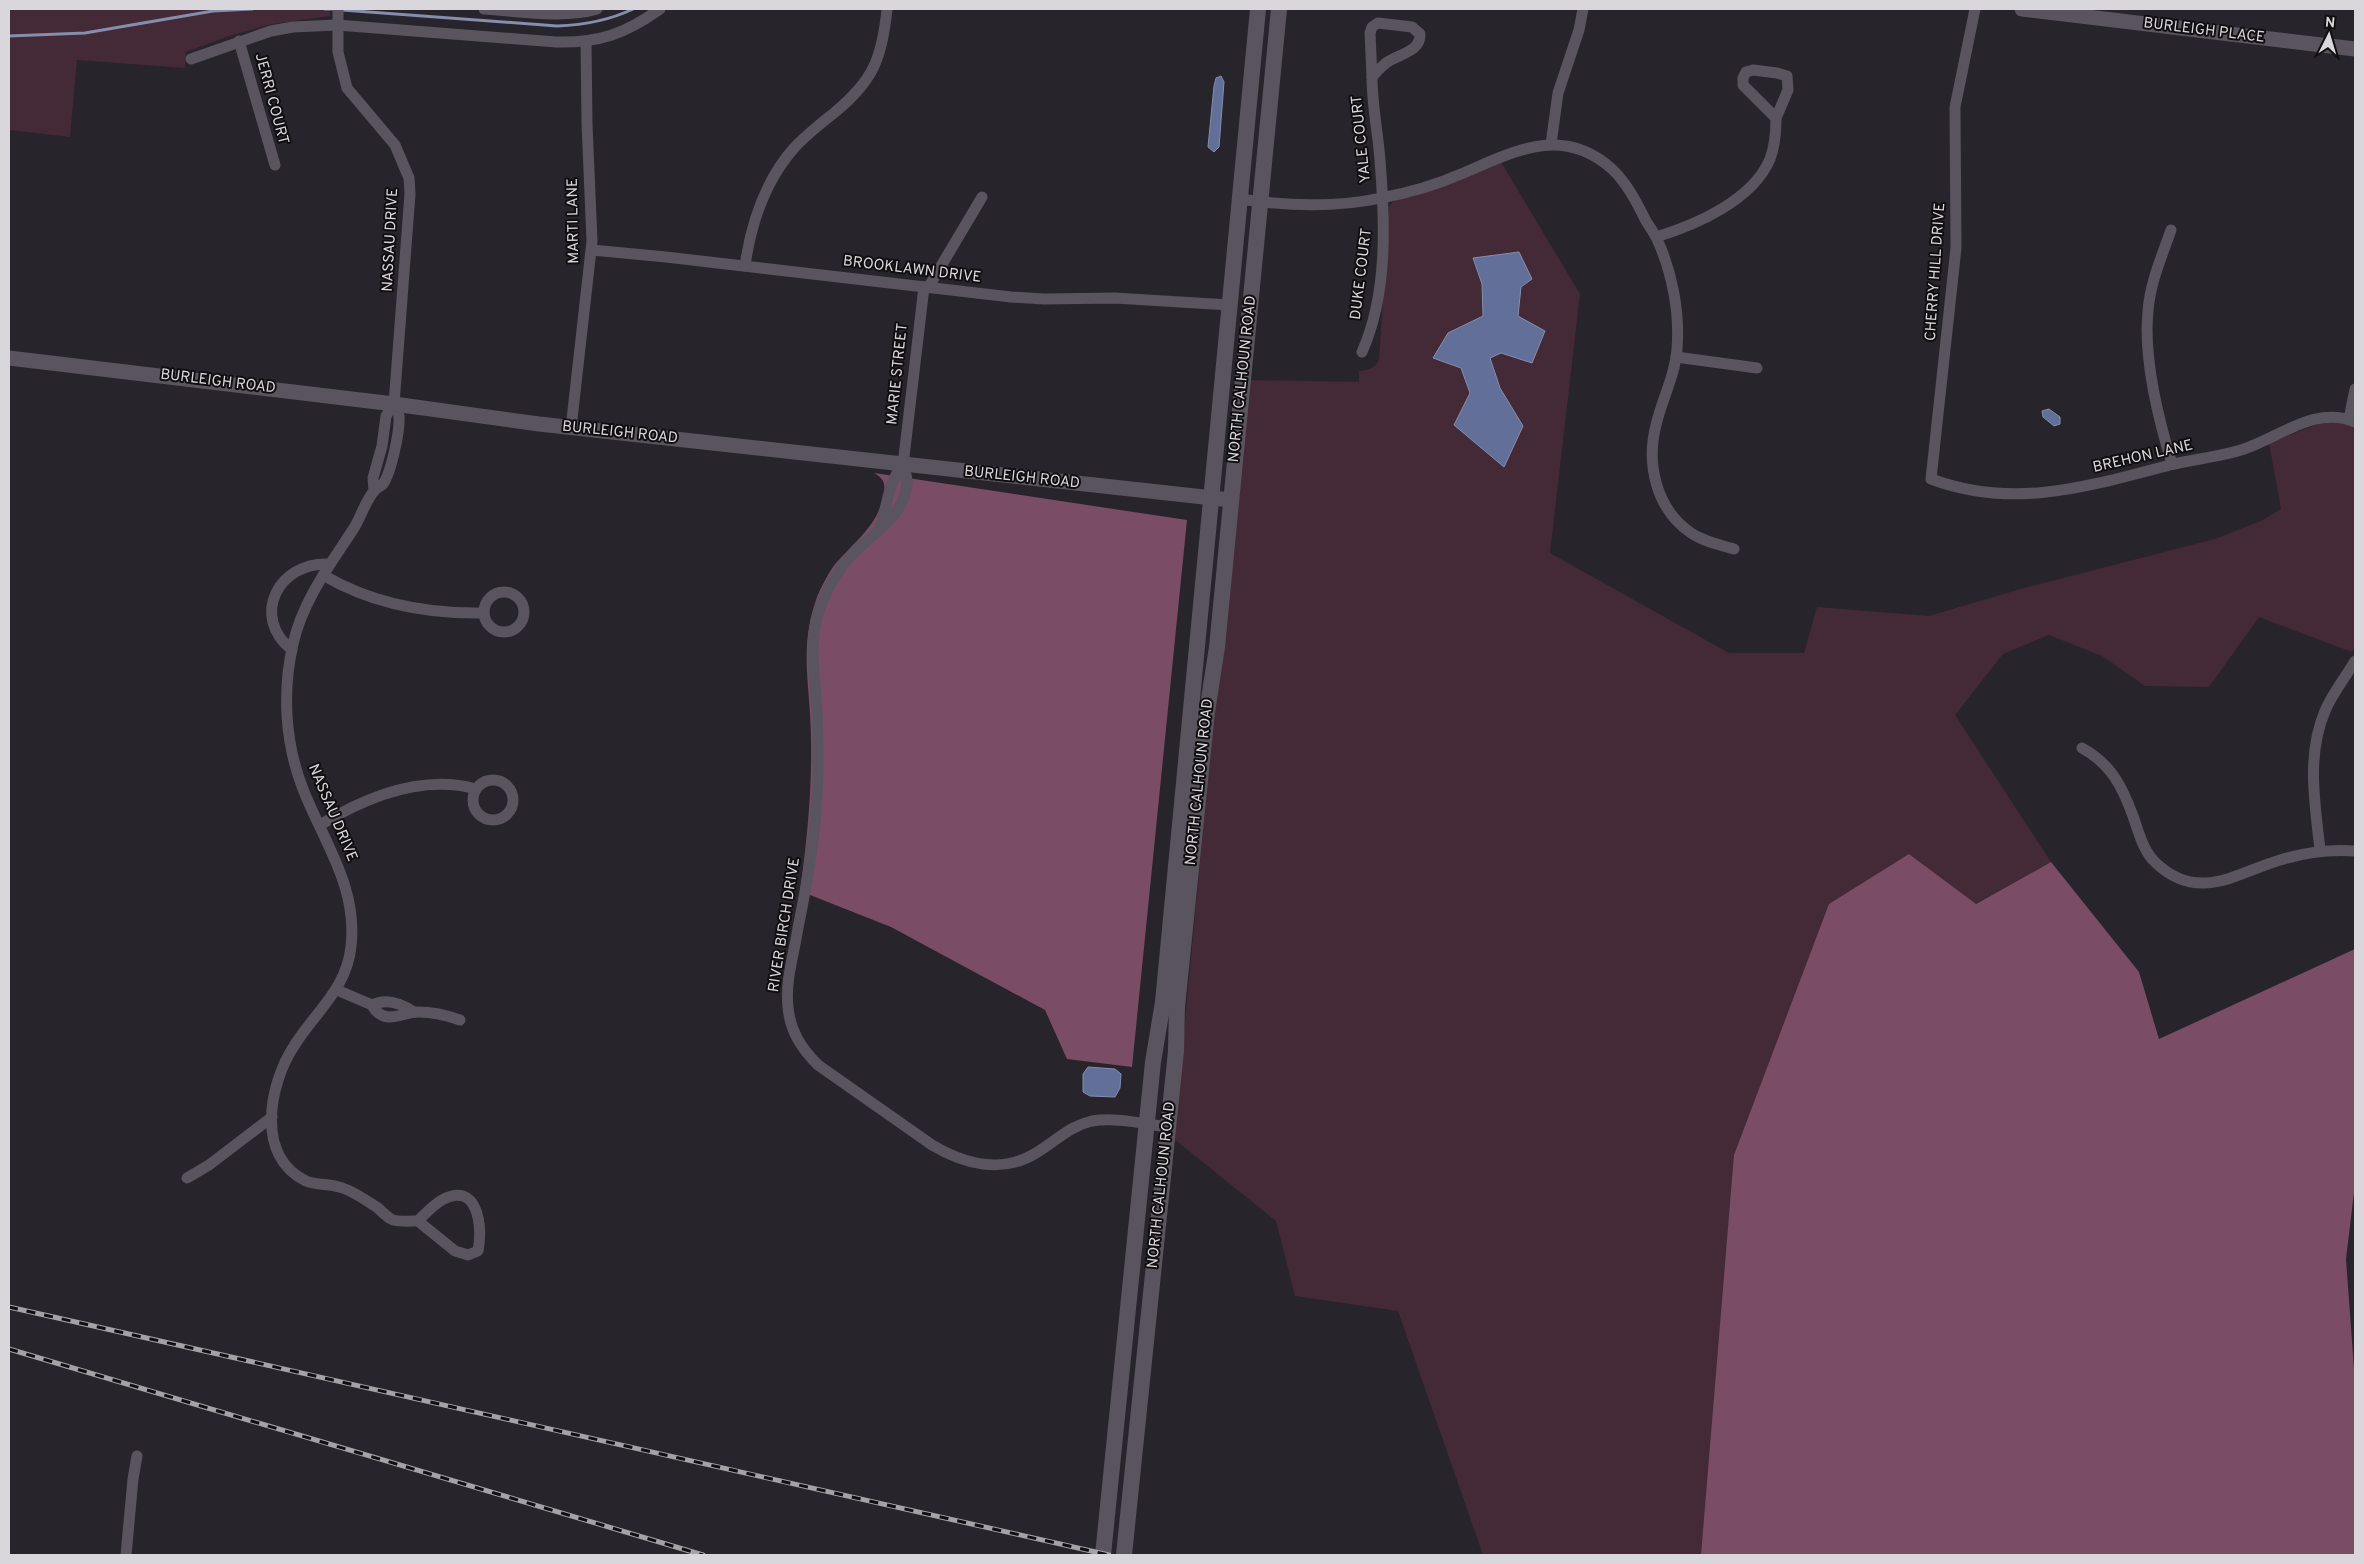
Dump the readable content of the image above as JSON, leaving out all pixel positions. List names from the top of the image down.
{
  "streets": {
    "main road": ["NORTH CALHOUN ROAD"],
    "street": [
      "BURLEIGH PLACE",
      "JERRI COURT",
      "YALE COURT",
      "MARTI LANE",
      "NASSAU DRIVE",
      "BROOKLAWN DRIVE",
      "CHERRY HILL DRIVE",
      "DUKE COURT",
      "MARIE STREET",
      "BURLEIGH ROAD",
      "BREHON LANE",
      "RIVER BIRCH DRIVE"
    ]
  },
  "crossings": [
    ["YALE COURT", "DUKE COURT"],
    ["MARTI LANE", "BROOKLAWN DRIVE"],
    ["MARTI LANE", "BURLEIGH ROAD"],
    ["NASSAU DRIVE", "BURLEIGH ROAD"],
    ["BROOKLAWN DRIVE", "MARIE STREET"],
    ["BROOKLAWN DRIVE", "NORTH CALHOUN ROAD"],
    ["CHERRY HILL DRIVE", "BREHON LANE"],
    ["MARIE STREET", "BURLEIGH ROAD"],
    ["MARIE STREET", "RIVER BIRCH DRIVE"],
    ["NORTH CALHOUN ROAD", "BURLEIGH ROAD"],
    ["NORTH CALHOUN ROAD", "RIVER BIRCH DRIVE"],
    ["BURLEIGH ROAD", "RIVER BIRCH DRIVE"]
  ],
  "north": "top"
}
